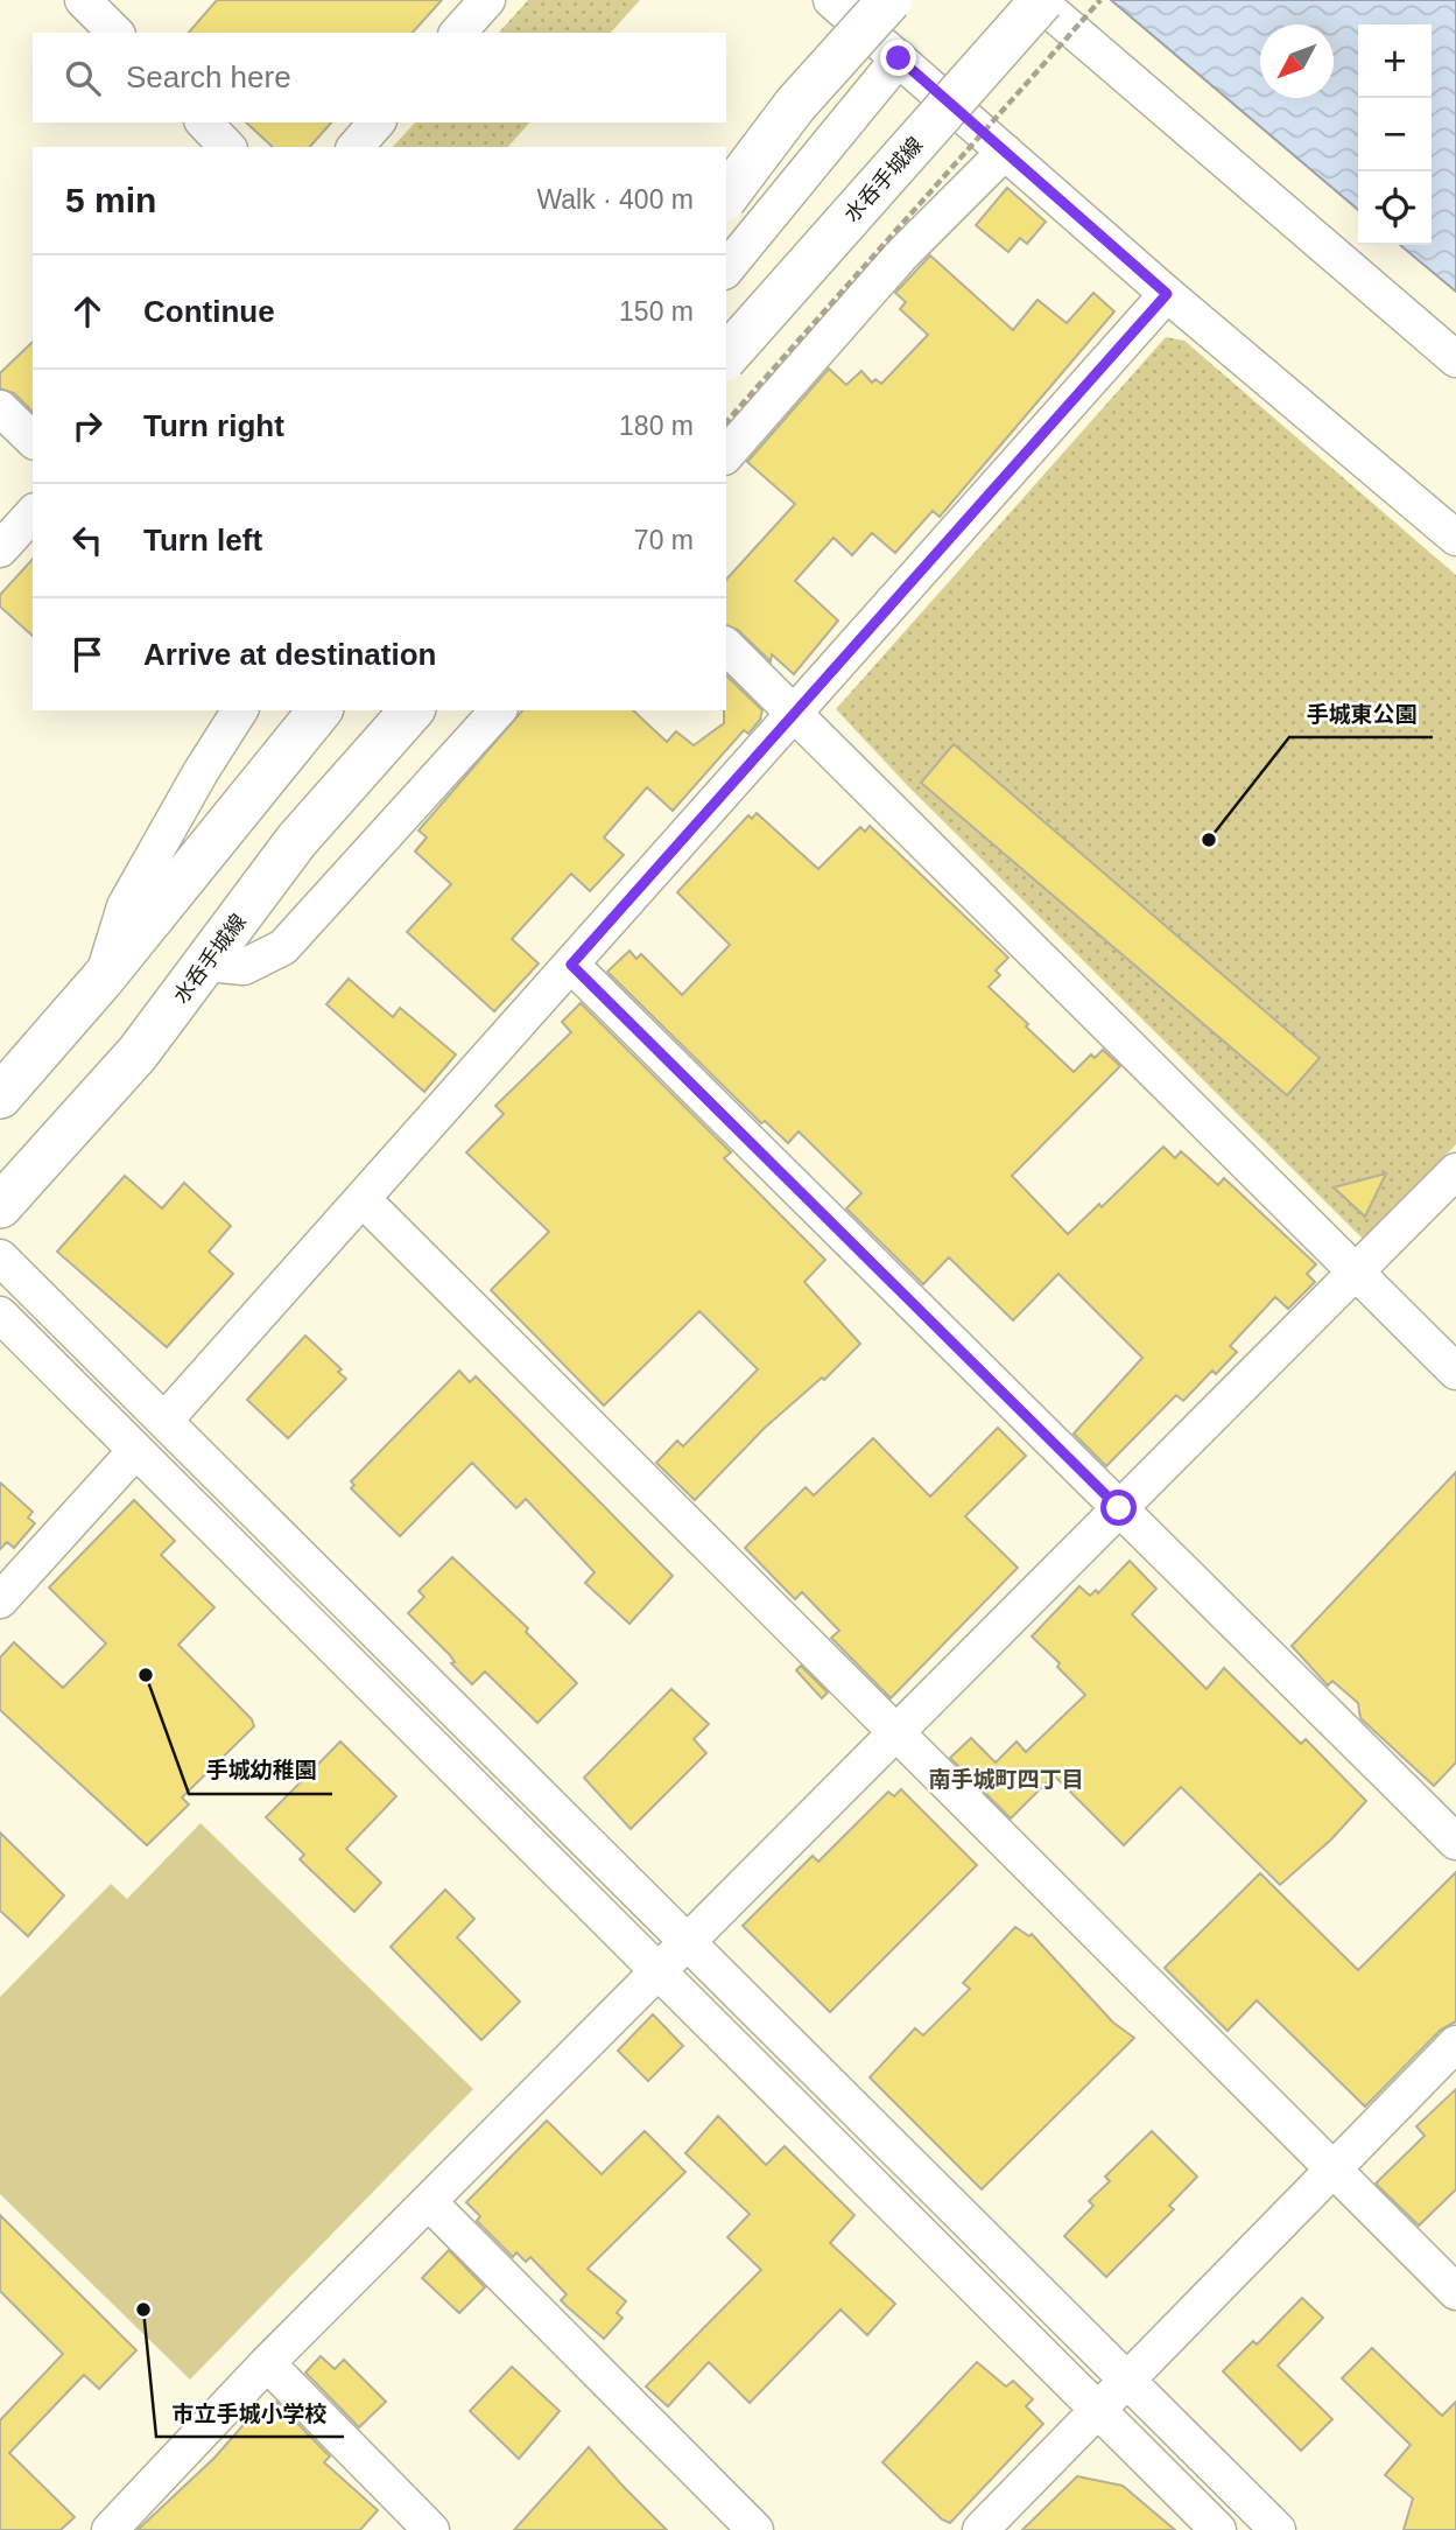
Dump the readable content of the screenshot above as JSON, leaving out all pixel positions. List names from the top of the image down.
{
  "streets": {
    "main road": ["水呑手城線"]
  },
  "districts": ["南手城町四丁目"],
  "places": ["手城東公園", "手城幼稚園", "市立手城小学校"],
  "north": "bottom left",
  "page": {
    "map_buttons": ["+", "−"],
    "search": "Search here",
    "heading": ["5 min", "Walk · 400 m"],
    "list": [
      ["Continue", "150 m"],
      ["Turn right", "180 m"],
      ["Turn left", "70 m"],
      "Arrive at destination"
    ]
  }
}
